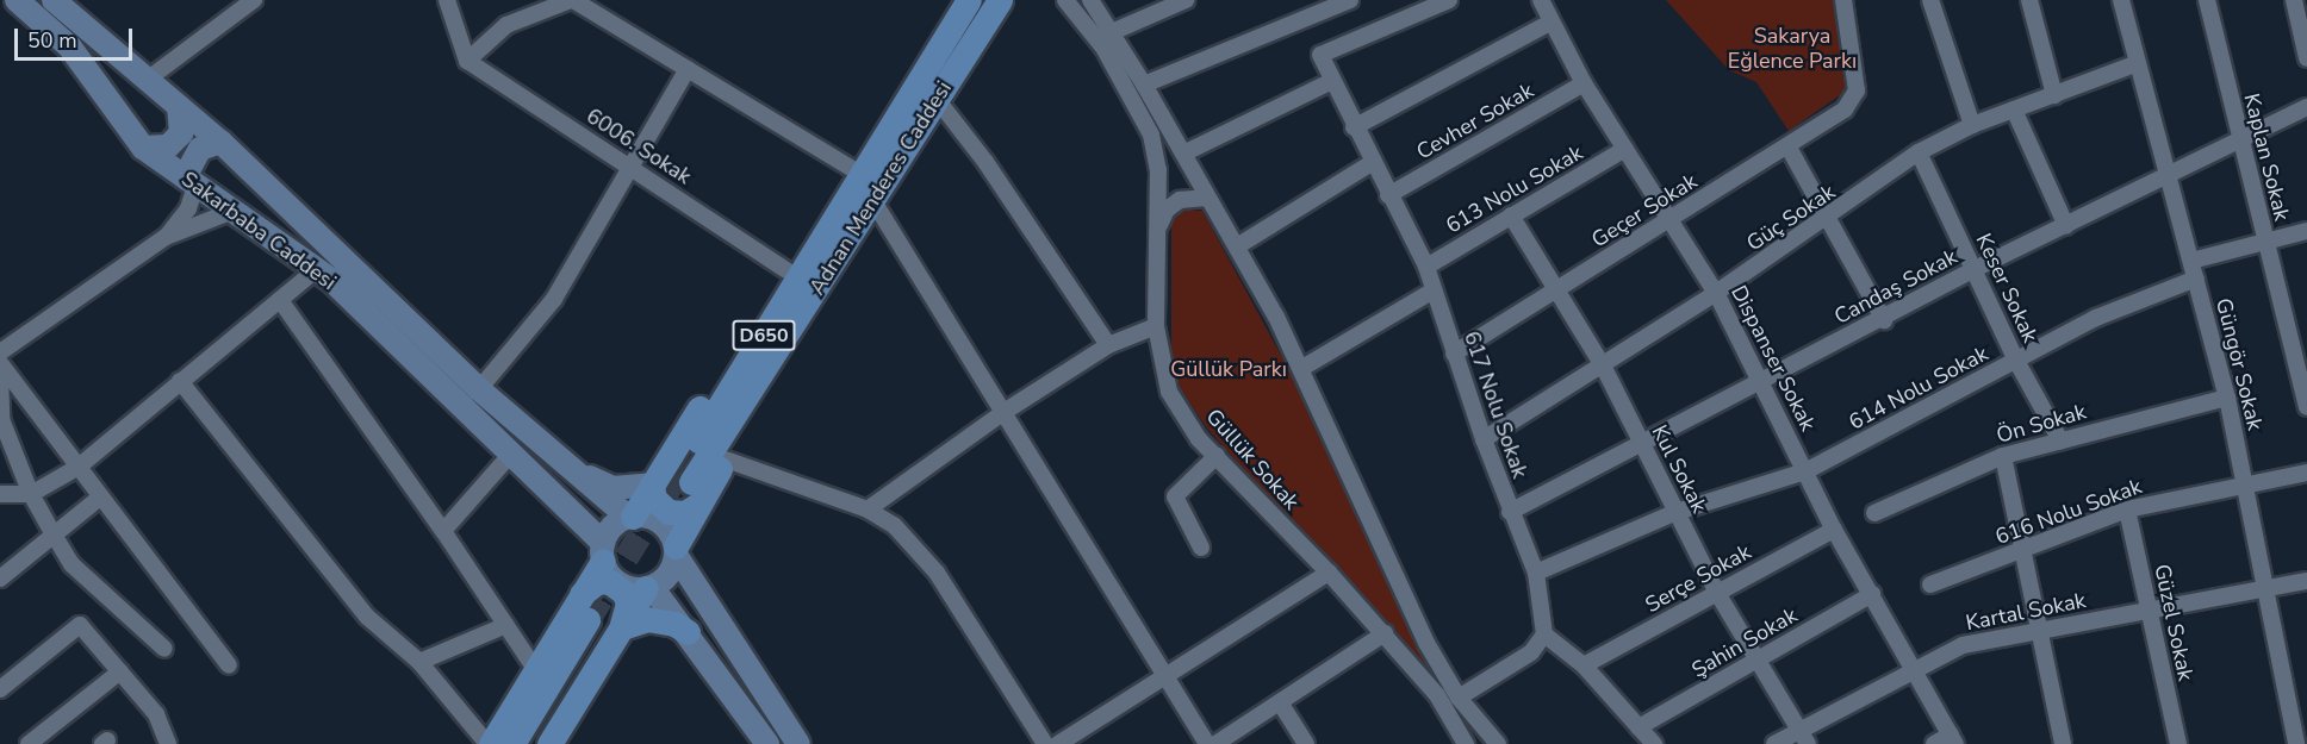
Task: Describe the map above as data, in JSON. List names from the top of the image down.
{
  "streets": {
    "main road": ["Adnan Menderes Caddesi", "Sakarbaba Caddesi", "D650"],
    "street": [
      "Cevher Sokak",
      "6006. Sokak",
      "Kaplan Sokak",
      "613 Nolu Sokak",
      "Geçer Sokak",
      "Güç Sokak",
      "Candaş Sokak",
      "Keser Sokak",
      "Dispanser Sokak",
      "Güngör Sokak",
      "614 Nolu Sokak",
      "617 Nolu Sokak",
      "Ön Sokak",
      "Güllük Sokak",
      "Kul Sokak",
      "616 Nolu Sokak",
      "Serçe Sokak",
      "Kartal Sokak",
      "Güzel Sokak",
      "Şahin Sokak"
    ]
  },
  "crossings": [
    ["Cevher Sokak", "Dispanser Sokak"],
    ["Cevher Sokak", "617 Nolu Sokak"],
    ["Kaplan Sokak", "Candaş Sokak"],
    ["613 Nolu Sokak", "Dispanser Sokak"],
    ["613 Nolu Sokak", "617 Nolu Sokak"],
    ["613 Nolu Sokak", "Kul Sokak"],
    ["Geçer Sokak", "Dispanser Sokak"],
    ["Geçer Sokak", "617 Nolu Sokak"],
    ["Geçer Sokak", "Kul Sokak"],
    ["Güç Sokak", "Keser Sokak"],
    ["Güç Sokak", "Dispanser Sokak"],
    ["Güç Sokak", "Güngör Sokak"],
    ["Güç Sokak", "617 Nolu Sokak"],
    ["Güç Sokak", "Kul Sokak"],
    ["Candaş Sokak", "Keser Sokak"],
    ["Candaş Sokak", "Dispanser Sokak"],
    ["Candaş Sokak", "Güngör Sokak"],
    ["Candaş Sokak", "617 Nolu Sokak"],
    ["Candaş Sokak", "Kul Sokak"],
    ["Keser Sokak", "614 Nolu Sokak"],
    ["Keser Sokak", "Ön Sokak"],
    ["Dispanser Sokak", "614 Nolu Sokak"],
    ["Dispanser Sokak", "Serçe Sokak"],
    ["Dispanser Sokak", "Kartal Sokak"],
    ["Dispanser Sokak", "Şahin Sokak"],
    ["Güngör Sokak", "614 Nolu Sokak"],
    ["Güngör Sokak", "Ön Sokak"],
    ["Güngör Sokak", "616 Nolu Sokak"],
    ["Güngör Sokak", "Kartal Sokak"],
    ["614 Nolu Sokak", "617 Nolu Sokak"],
    ["614 Nolu Sokak", "Kul Sokak"],
    ["Kul Sokak", "Serçe Sokak"],
    ["Kul Sokak", "Kartal Sokak"],
    ["Kul Sokak", "Şahin Sokak"],
    ["616 Nolu Sokak", "Güzel Sokak"],
    ["Kartal Sokak", "Güzel Sokak"]
  ],
  "parks": ["Sakarya Eğlence Parkı", "Güllük Parkı"],
  "scale_bar": "50 m"
}
